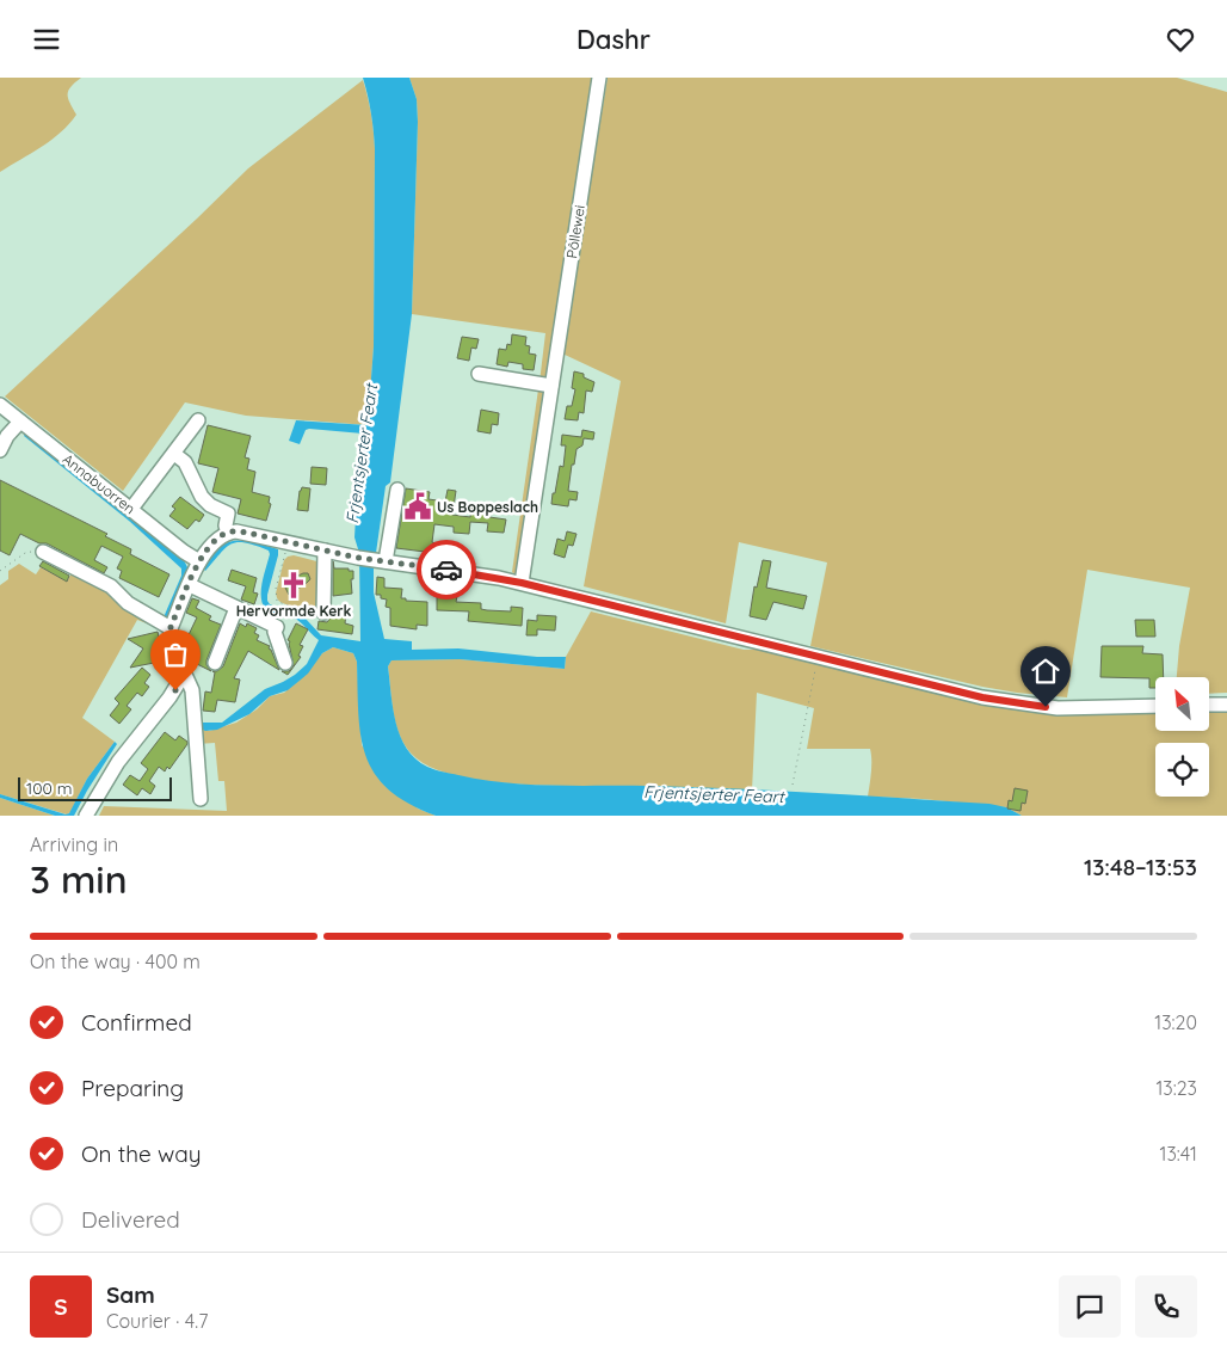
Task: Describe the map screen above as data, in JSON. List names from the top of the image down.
{
  "streets": {
    "street": ["Pôllewei", "Annabuorren"]
  },
  "water": ["Frjentsjerter Feart"],
  "places": {
    "public building": ["Us Boppeslach"],
    "church": ["Hervormde Kerk"]
  },
  "scale_bar": "100 m",
  "north": "top left",
  "page": {
    "header": "Dashr",
    "scale": "100 m",
    "heading": ["3 min", "Arriving in", "13:48–13:53"],
    "panel": ["Sam", "Courier · 4.7"],
    "bar": "On the way · 400 m",
    "list": [
      ["Confirmed", "13:20"],
      ["Preparing", "13:23"],
      ["On the way", "13:41"],
      "Delivered"
    ],
    "round": "S"
  }
}
